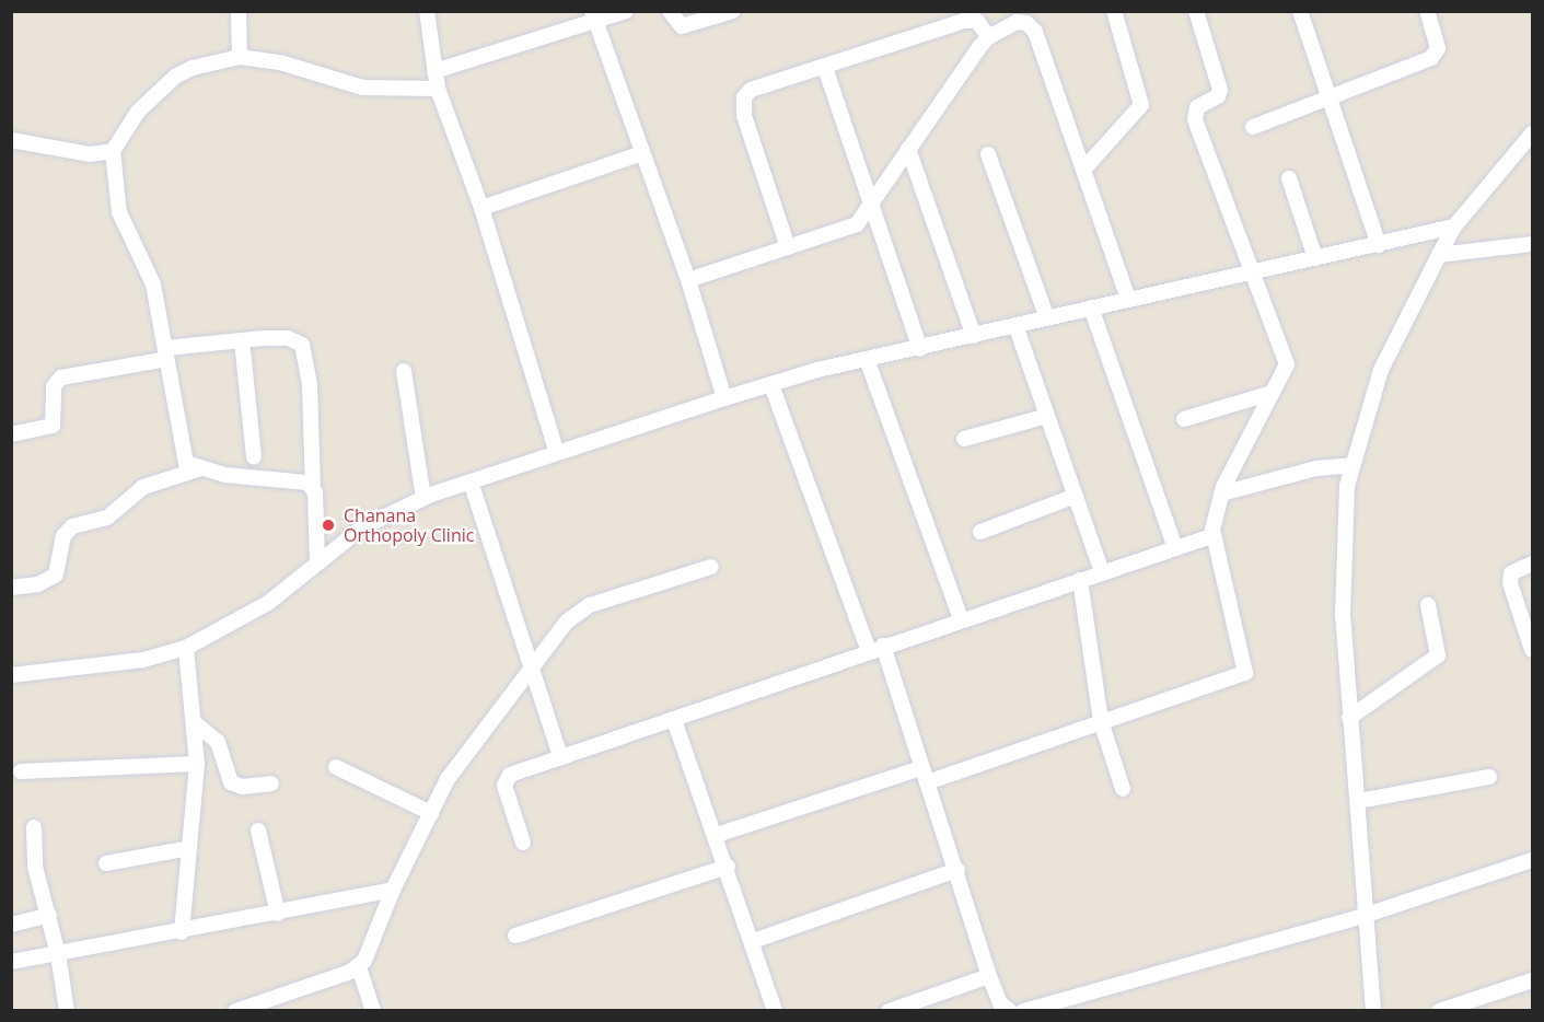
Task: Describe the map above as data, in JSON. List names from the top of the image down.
{
  "places": ["Chanana Orthopoly Clinic"]
}
